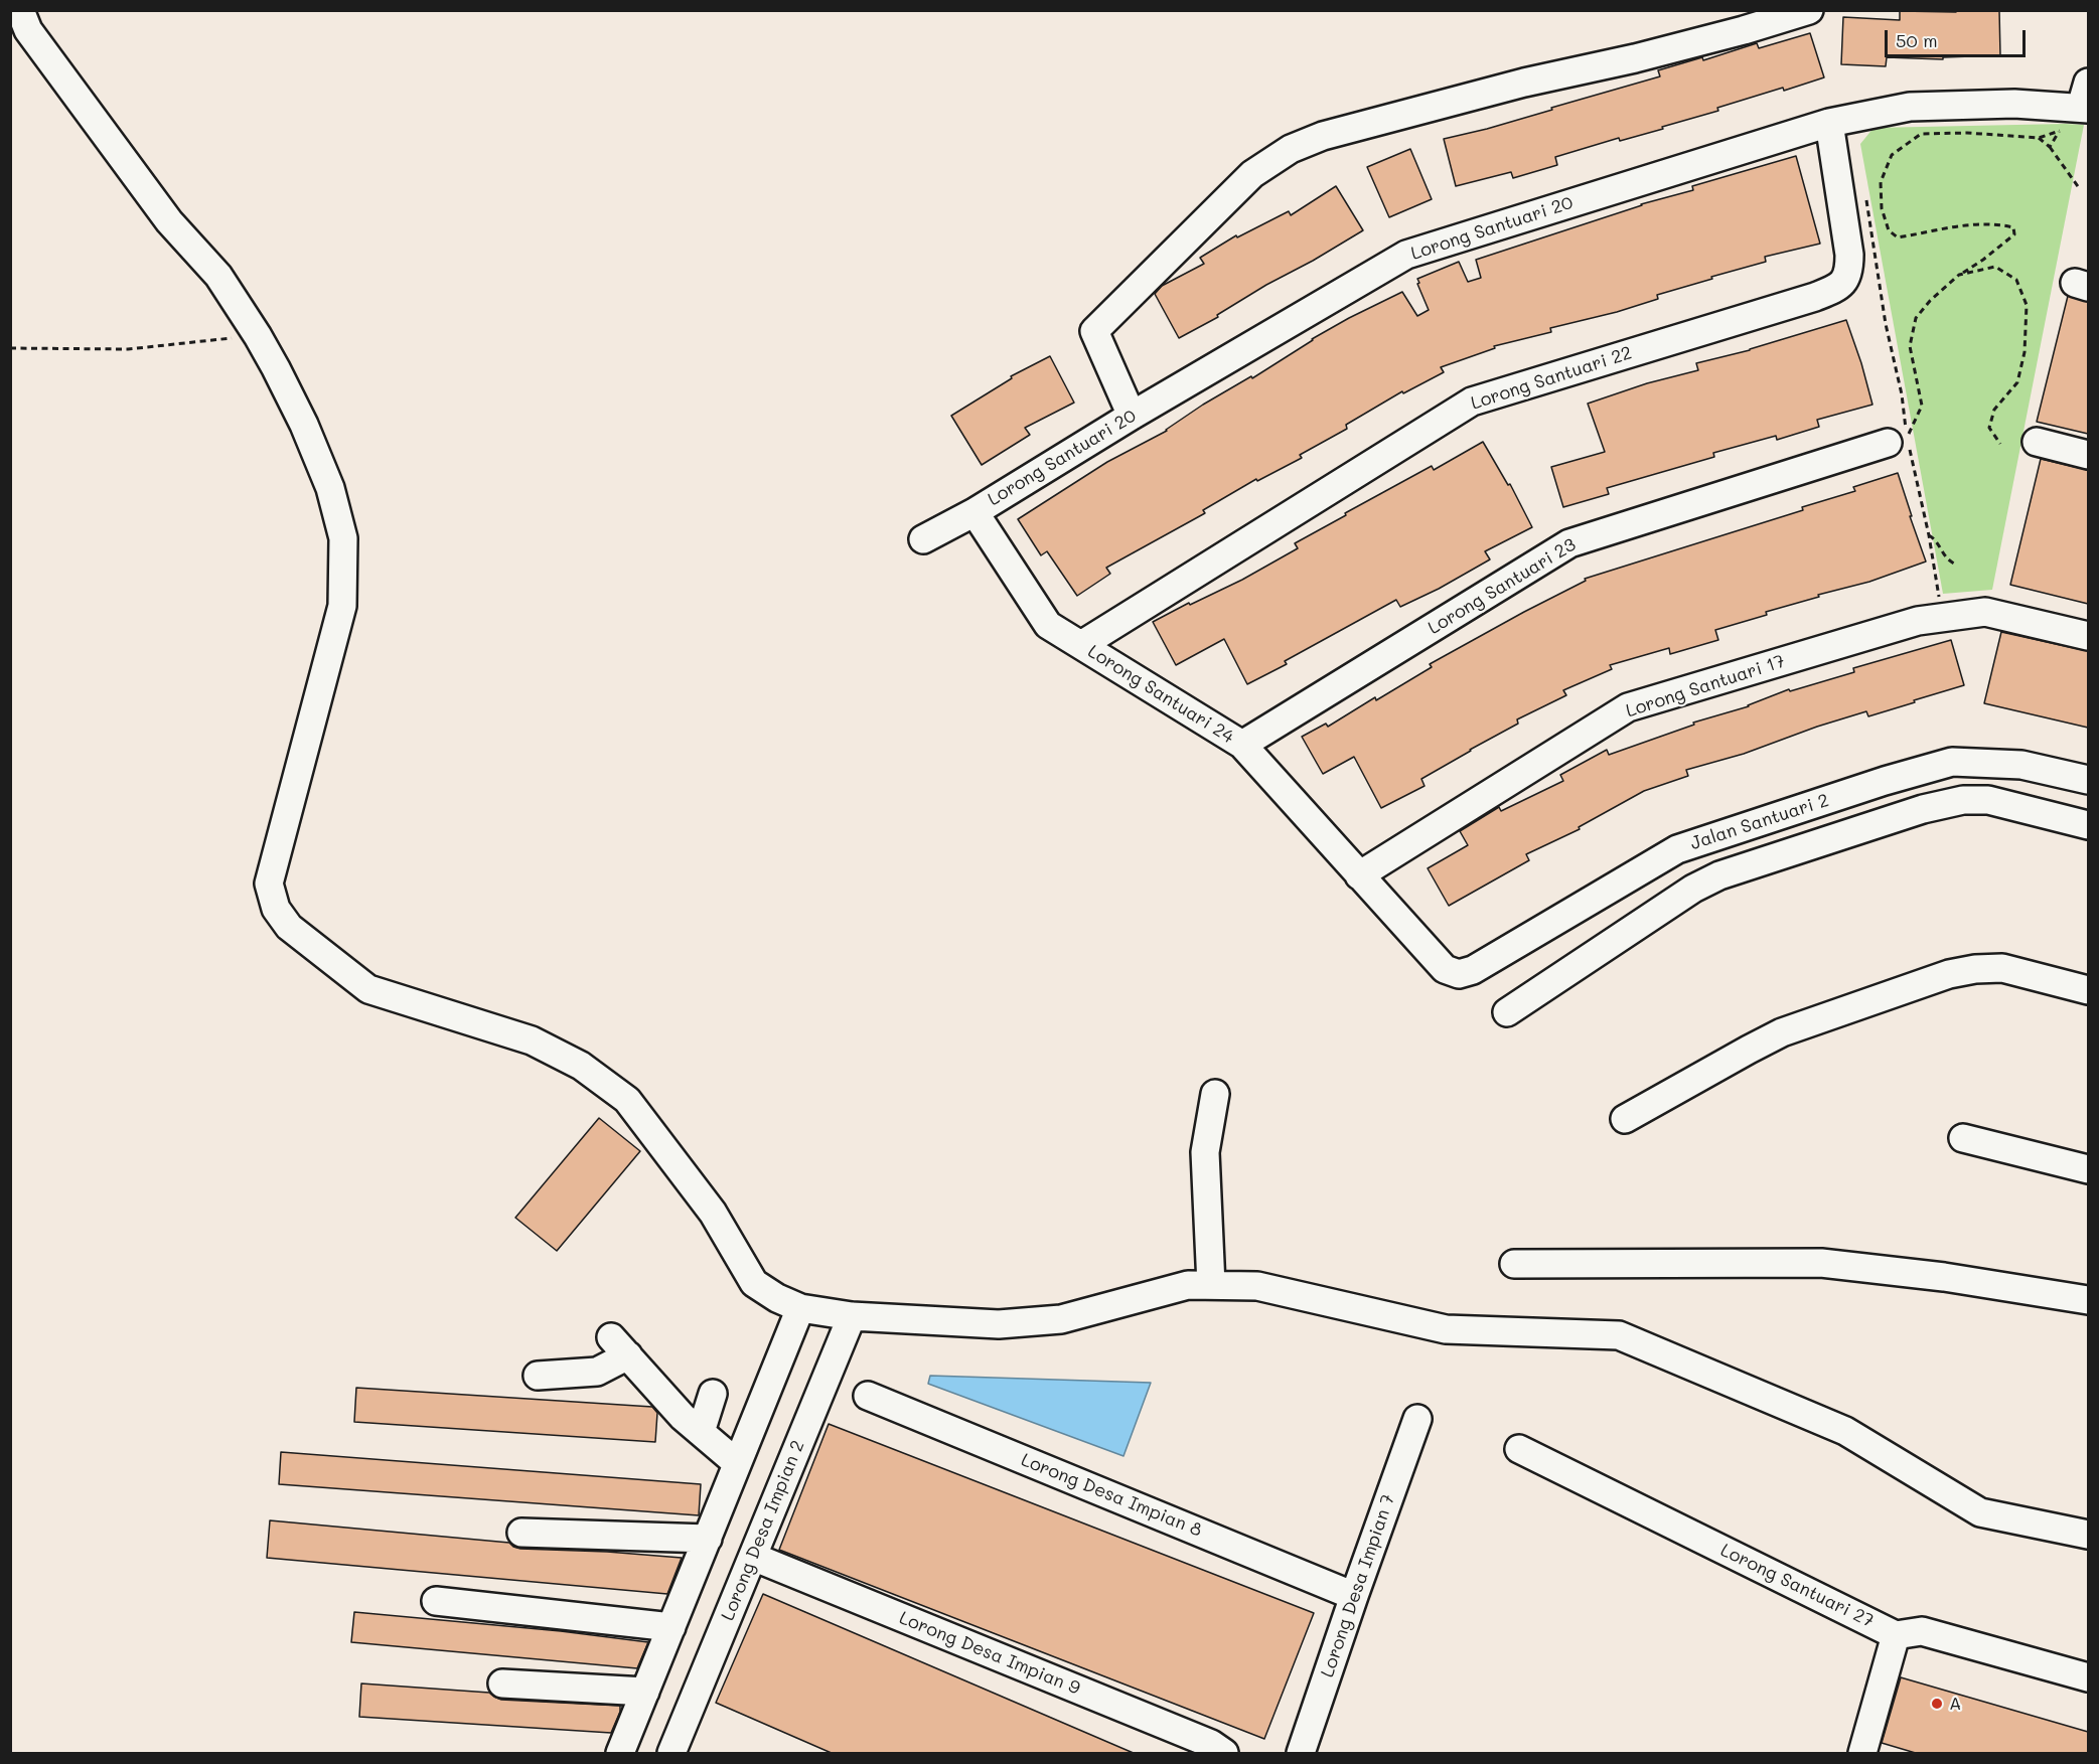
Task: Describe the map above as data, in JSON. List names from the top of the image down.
{
  "streets": {
    "street": [
      "Lorong Santuari 20",
      "Lorong Santuari 22",
      "Lorong Santuari 23",
      "Lorong Santuari 17",
      "Lorong Santuari 24",
      "Jalan Santuari 2",
      "Lorong Desa Impian 8",
      "Lorong Desa Impian 2",
      "Lorong Desa Impian 7",
      "Lorong Santuari 27",
      "Lorong Desa Impian 9"
    ]
  },
  "crossings": [
    ["Lorong Santuari 20", "Lorong Santuari 22"],
    ["Lorong Santuari 20", "Lorong Santuari 24"],
    ["Lorong Santuari 22", "Lorong Santuari 24"],
    ["Lorong Santuari 23", "Lorong Santuari 24"],
    ["Lorong Santuari 17", "Lorong Santuari 24"],
    ["Lorong Santuari 24", "Jalan Santuari 2"],
    ["Lorong Desa Impian 8", "Lorong Desa Impian 7"],
    ["Lorong Desa Impian 2", "Lorong Desa Impian 9"]
  ],
  "places": ["A"],
  "scale_bar": "50 m"
}
